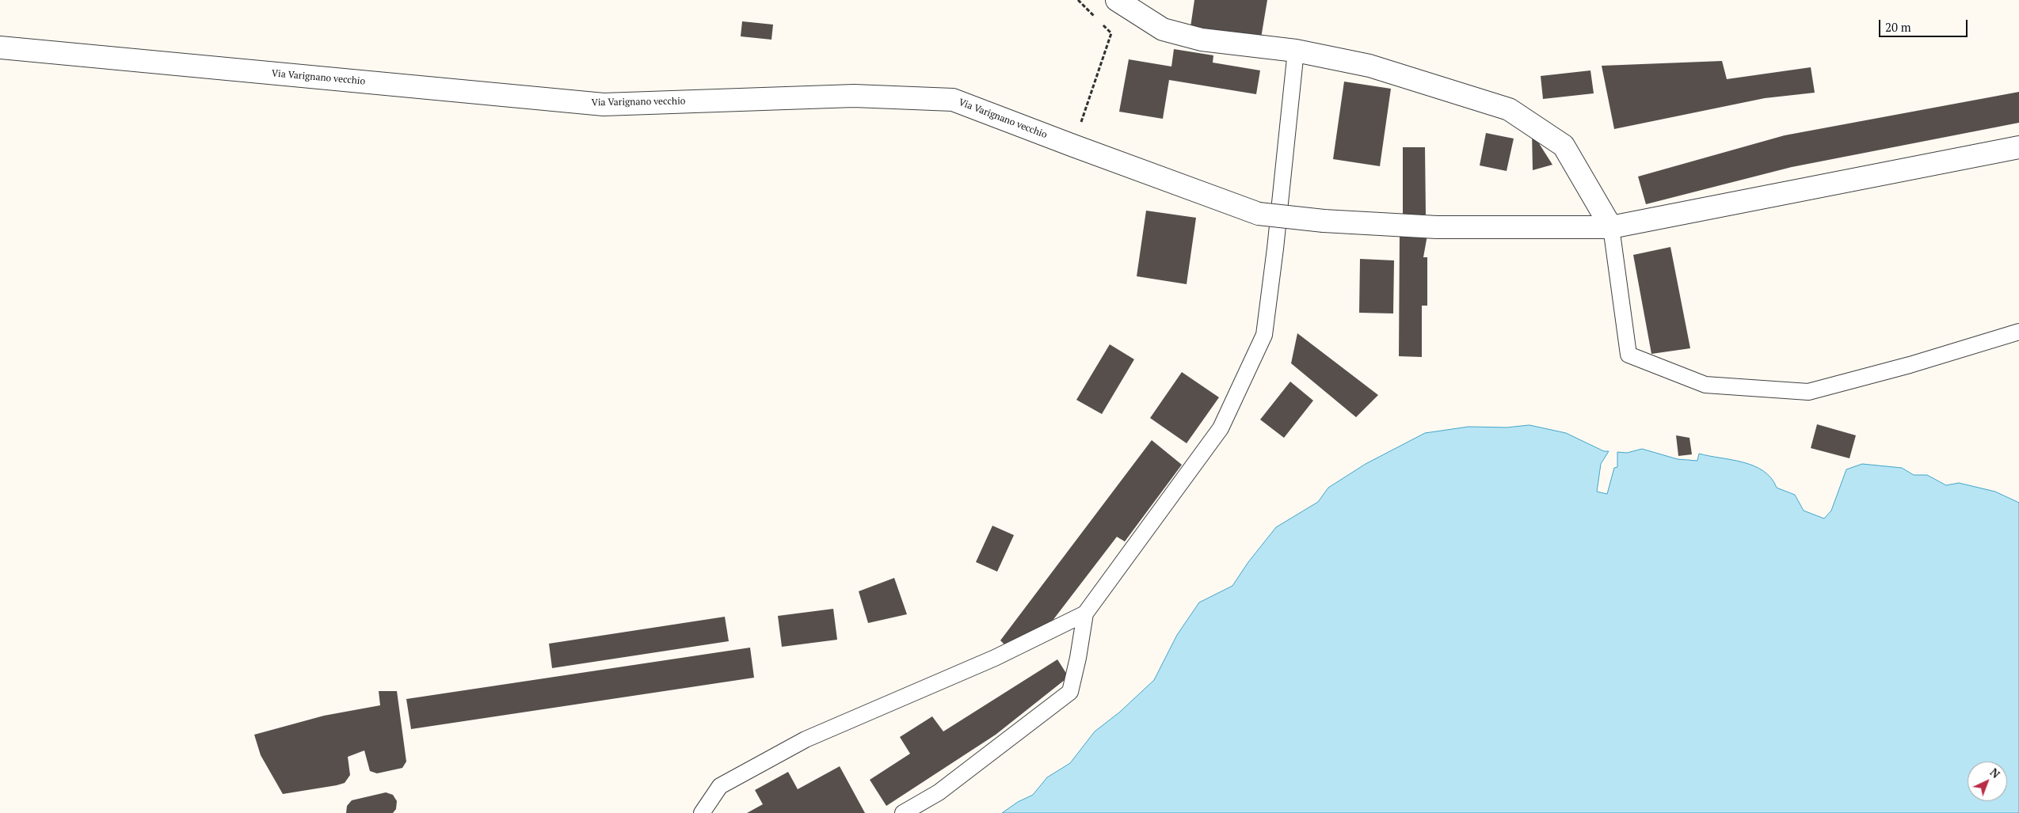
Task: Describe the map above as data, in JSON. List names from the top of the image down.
{
  "streets": {
    "street": ["Via Varignano vecchio"]
  },
  "scale_bar": "20 m",
  "north": "top right"
}
